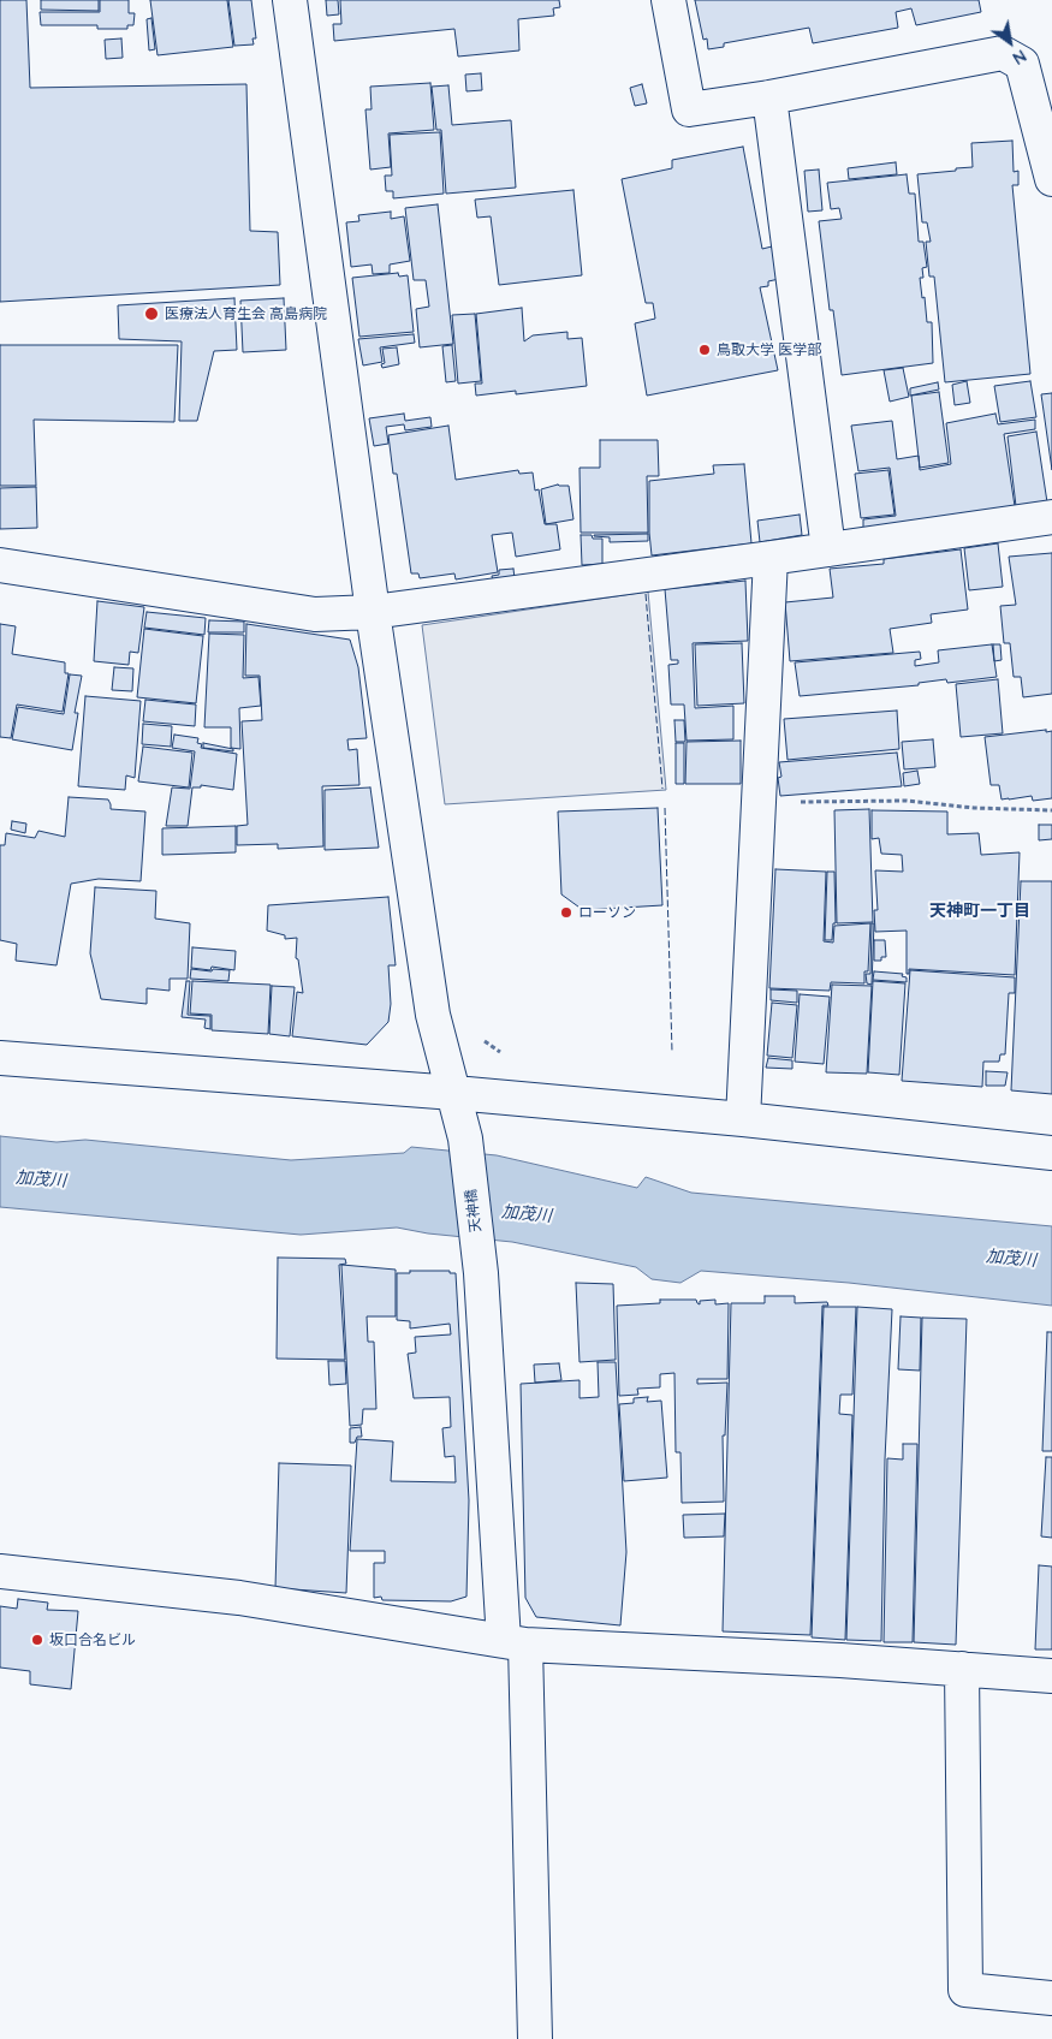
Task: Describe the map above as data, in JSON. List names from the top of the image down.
{
  "streets": {
    "street": ["天神橋"]
  },
  "districts": ["天神町一丁目"],
  "water": ["加茂川"],
  "places": [
    "医療法人育生会 高島病院",
    "鳥取大学 医学部",
    "ローソン",
    "坂口合名ビル"
  ],
  "north": "bottom right"
}
